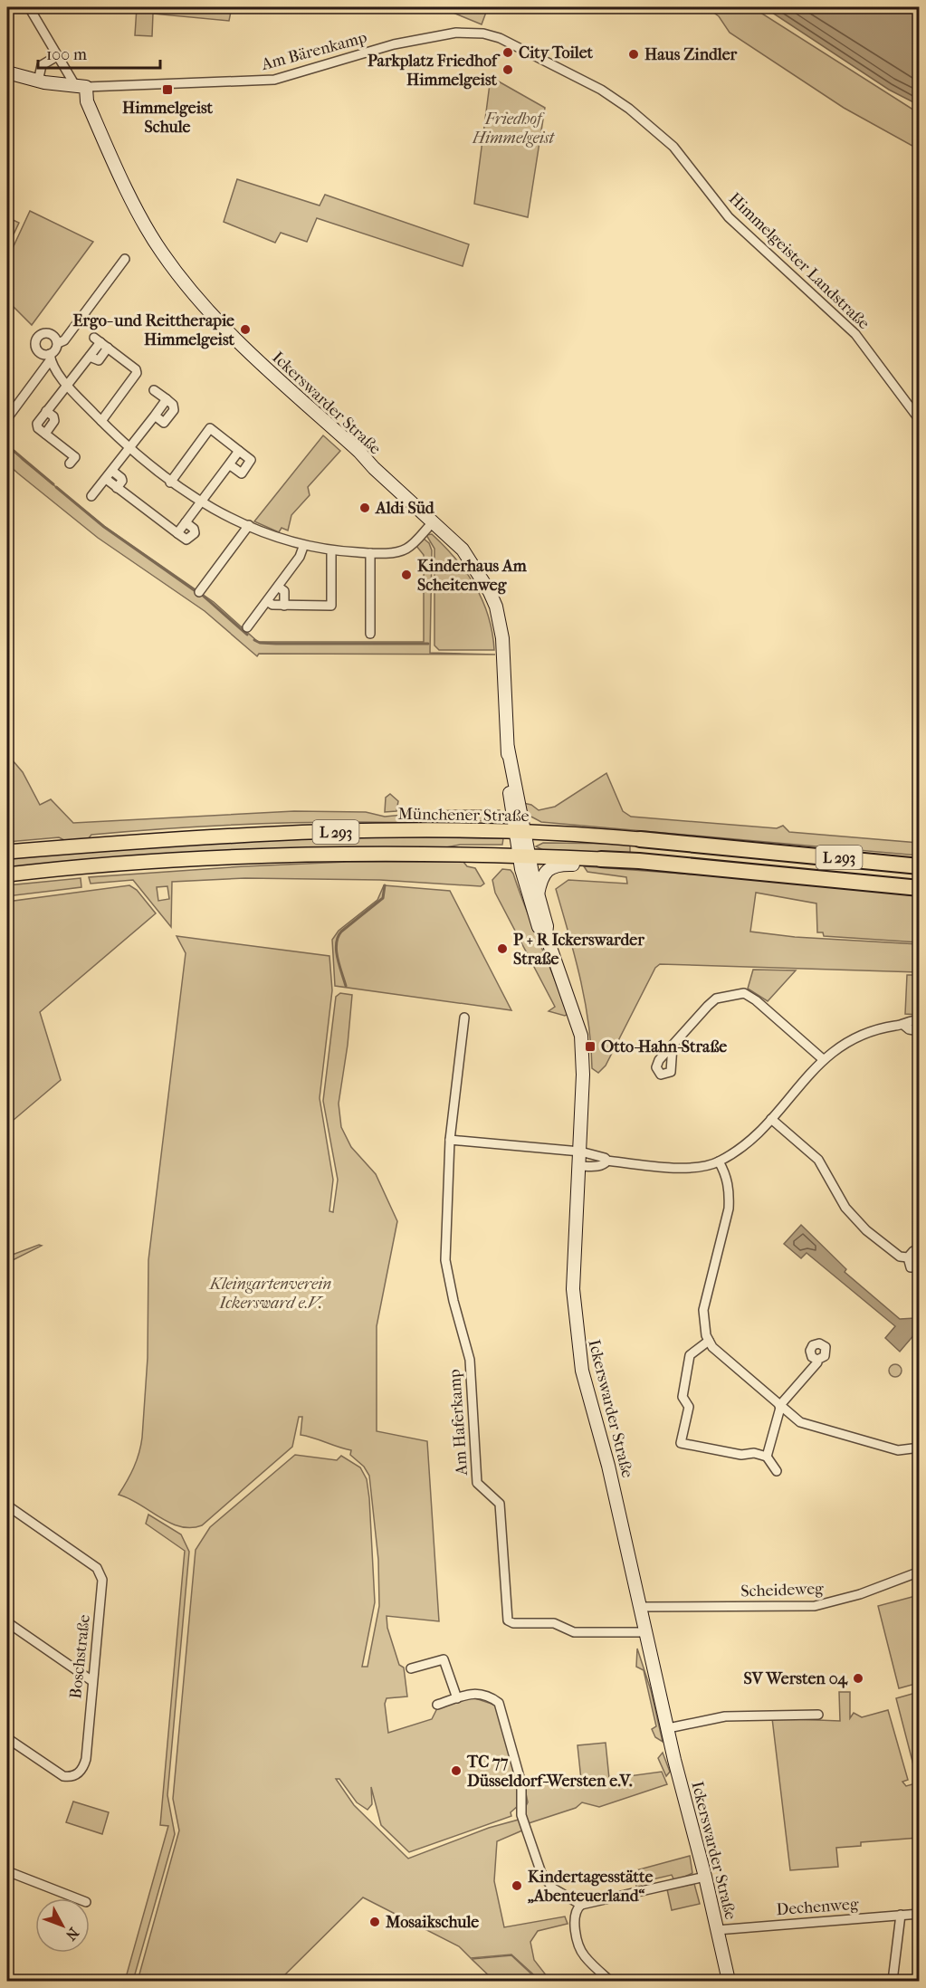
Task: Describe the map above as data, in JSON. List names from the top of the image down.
{
  "streets": {
    "highway": ["Münchener Straße", "L 293"],
    "main road": ["Ickerswarder Straße"],
    "street": [
      "Am Bärenkamp",
      "Himmelgeister Landstraße",
      "Am Haferkamp",
      "Scheideweg",
      "Boschstraße",
      "Dechenweg"
    ]
  },
  "crossings": [
    ["Am Bärenkamp", "Himmelgeister Landstraße"],
    ["Am Bärenkamp", "Ickerswarder Straße"],
    ["Ickerswarder Straße", "Münchener Straße"],
    ["Ickerswarder Straße", "L 293"],
    ["Ickerswarder Straße", "Am Haferkamp"],
    ["Ickerswarder Straße", "Scheideweg"],
    ["Ickerswarder Straße", "Dechenweg"]
  ],
  "parks": ["Friedhof Himmelgeist", "Kleingartenverein Ickersward e.V."],
  "places": {
    "other": [
      "City Toilet",
      "Haus Zindler",
      "Parkplatz Friedhof Himmelgeist",
      "Ergo- und Reittherapie Himmelgeist",
      "Aldi Süd",
      "Kinderhaus Am Scheitenweg",
      "P + R Ickerswarder Straße",
      "SV Wersten 04",
      "TC 77 Düsseldorf-Wersten e.V.",
      "Kindertagesstätte „Abenteuerland“",
      "Mosaikschule"
    ],
    "transit": ["Himmelgeist Schule", "Otto-Hahn-Straße"]
  },
  "scale_bar": "100 m",
  "north": "bottom right"
}
